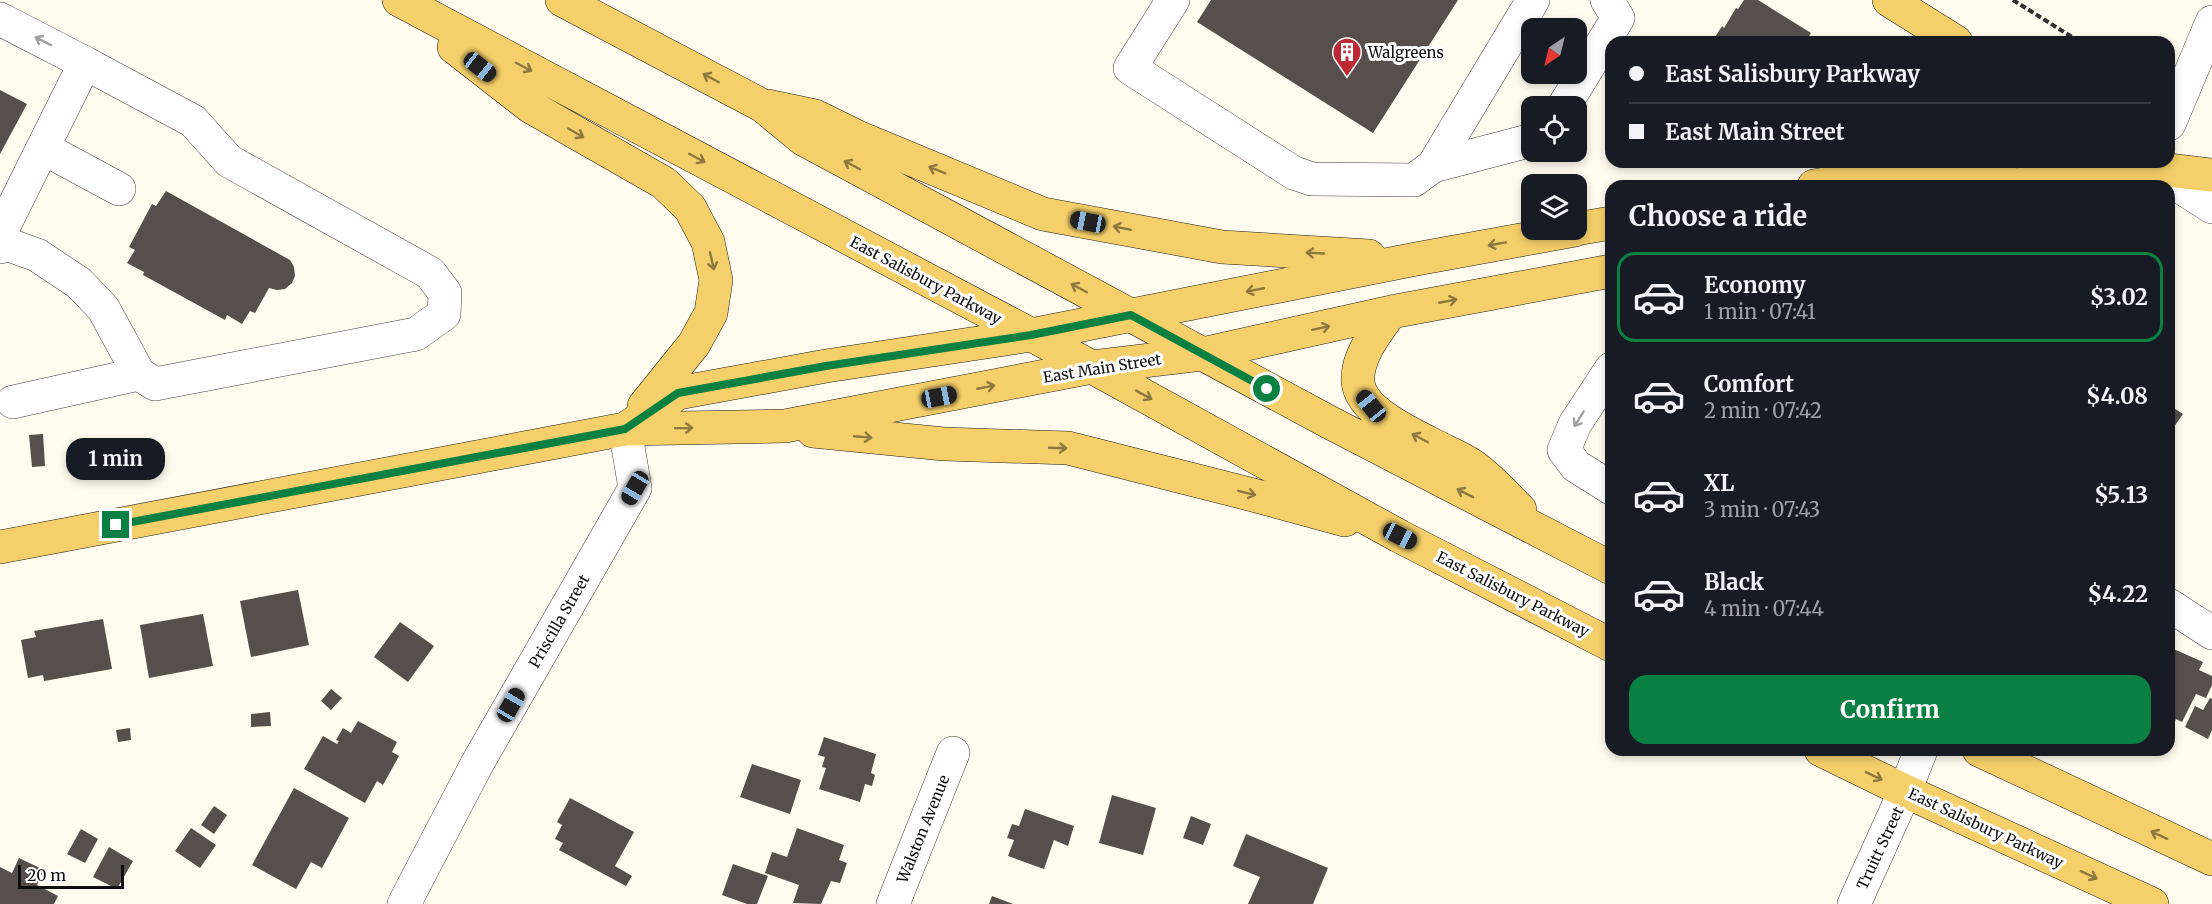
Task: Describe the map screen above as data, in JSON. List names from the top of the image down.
{
  "streets": {
    "main road": ["East Salisbury Parkway", "East Main Street"],
    "street": ["Priscilla Street", "Walston Avenue", "Truitt Street"]
  },
  "crossings": [
    ["East Salisbury Parkway", "East Main Street"],
    ["East Salisbury Parkway", "Truitt Street"],
    ["East Main Street", "Priscilla Street"]
  ],
  "places": {
    "building": ["Walgreens"]
  },
  "scale_bar": "20 m",
  "north": "bottom left",
  "page": {
    "banner": ["East Salisbury Parkway", "East Main Street"],
    "heading": "Choose a ride",
    "list": [
      {
        "name": "Economy",
        "note": "1 min · 07:41",
        "value": "$3.02"
      },
      {
        "name": "Comfort",
        "note": "2 min · 07:42",
        "value": "$4.08"
      },
      {
        "name": "XL",
        "note": "3 min · 07:43",
        "value": "$5.13"
      },
      {
        "name": "Black",
        "note": "4 min · 07:44",
        "value": "$4.22"
      }
    ],
    "bubble": "1 min",
    "buttons": "Confirm",
    "scale": "20 m"
  }
}
